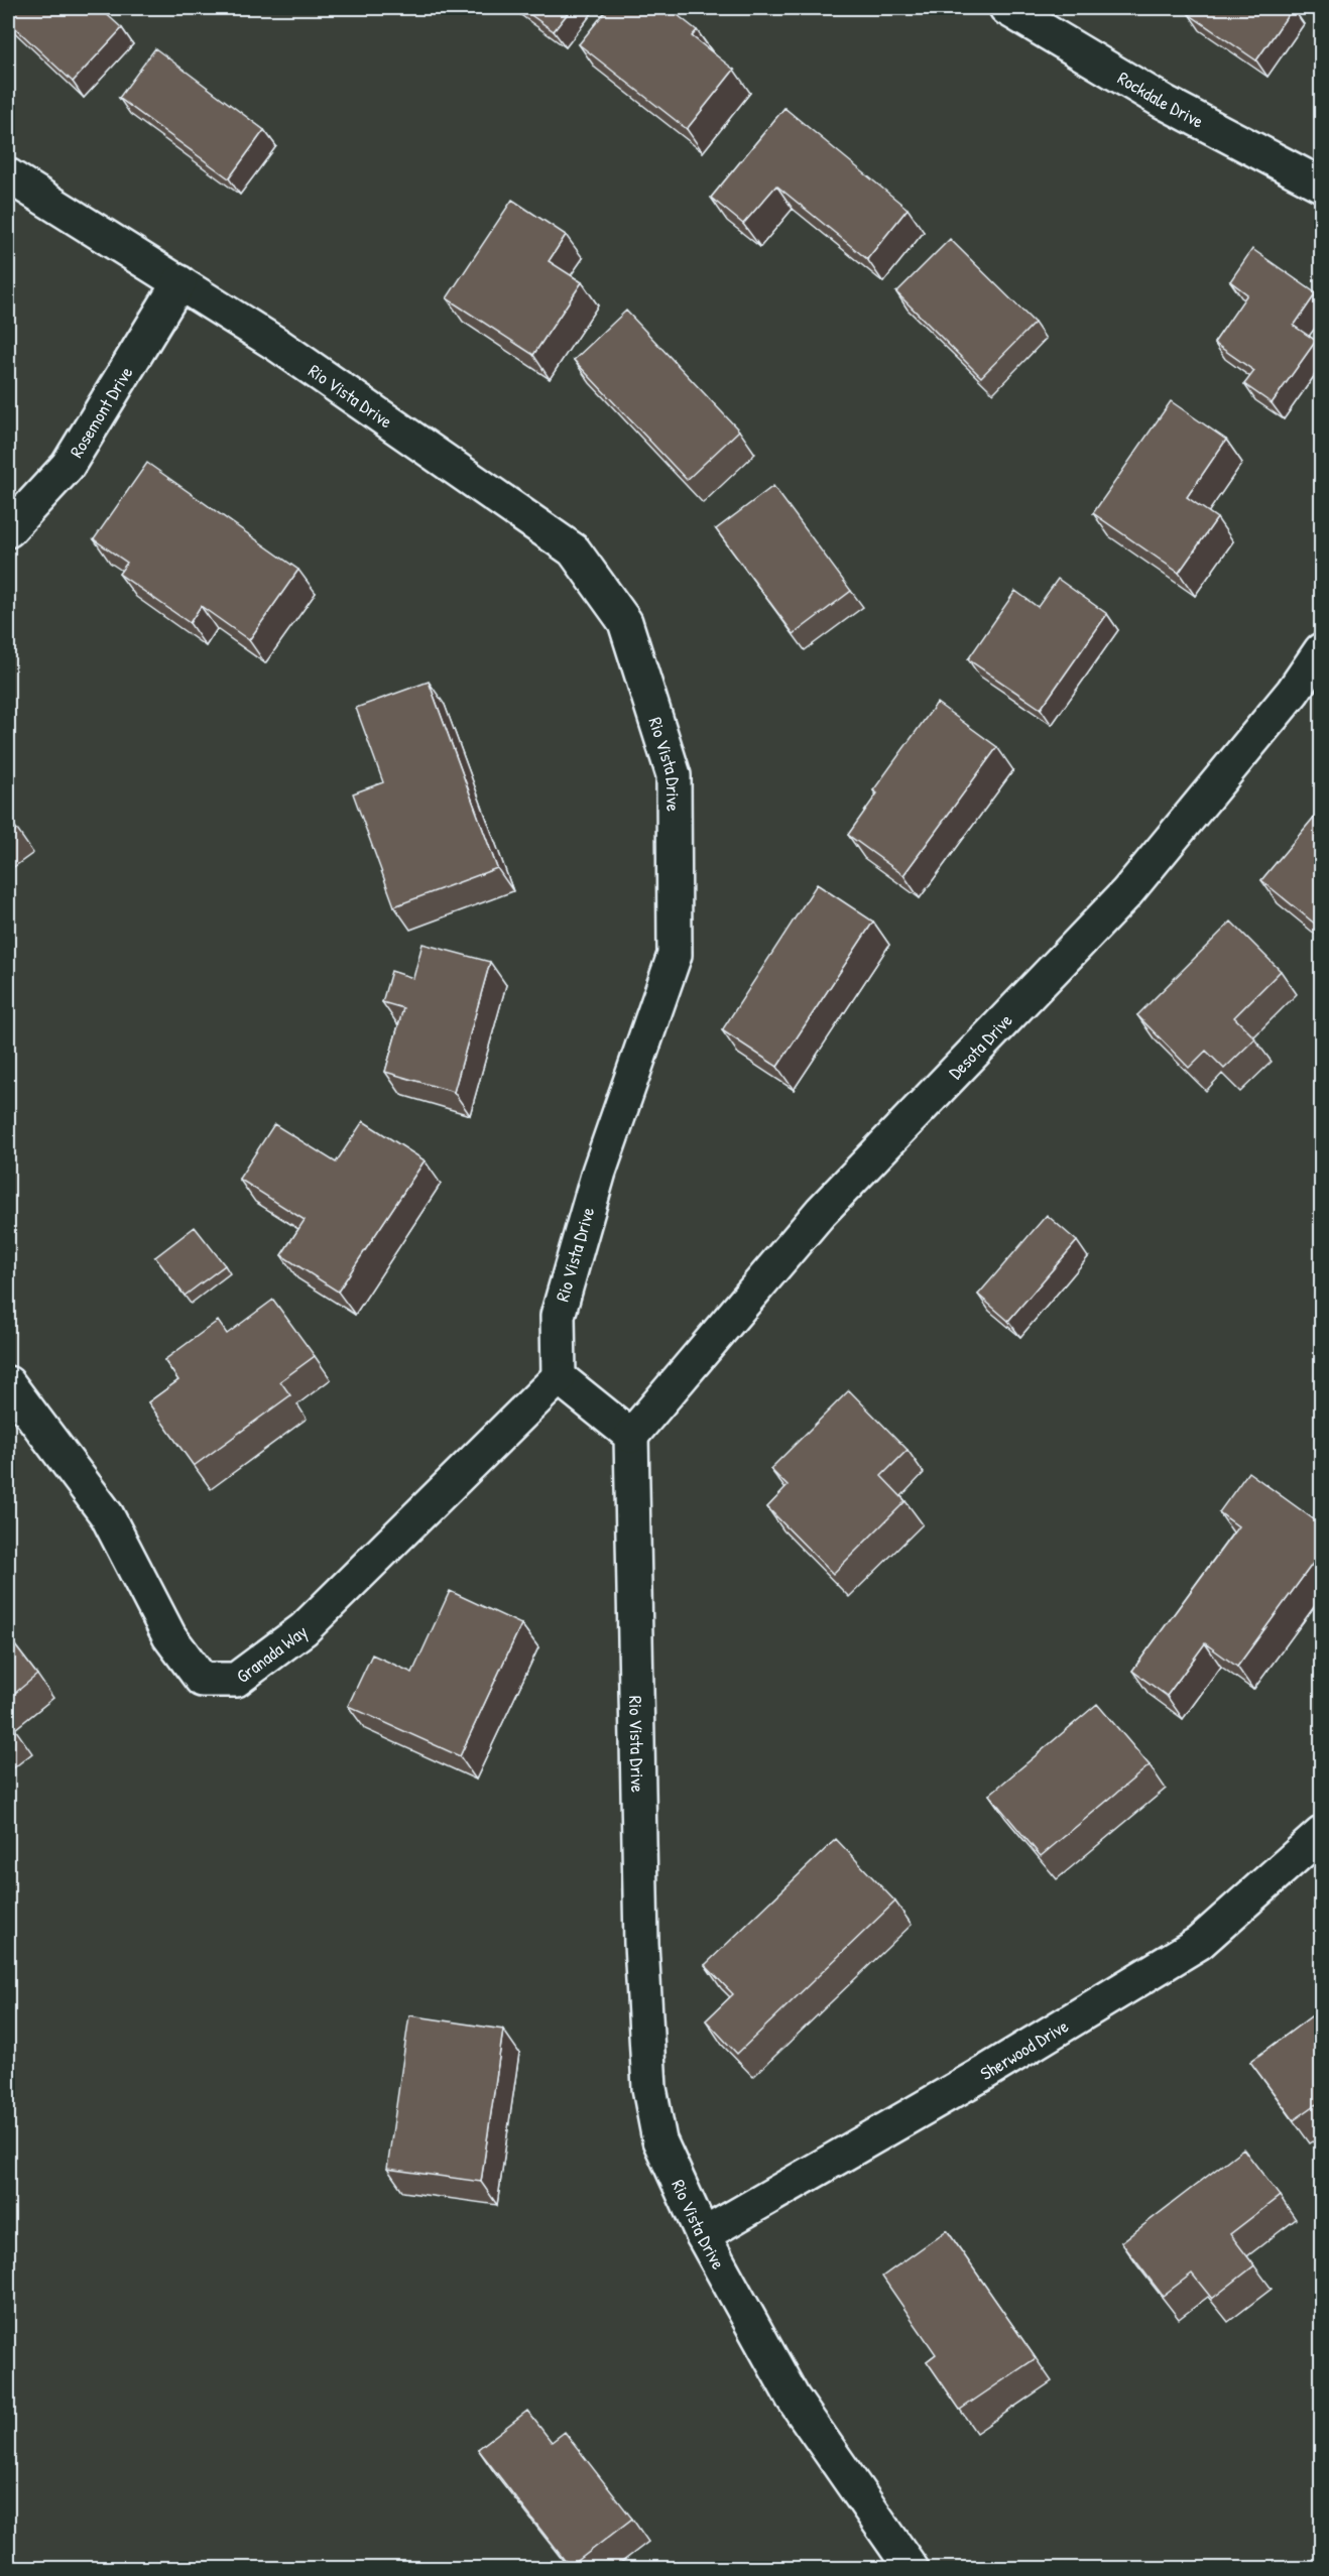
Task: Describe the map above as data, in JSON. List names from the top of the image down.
{
  "streets": {
    "street": [
      "Rockdale Drive",
      "Rio Vista Drive",
      "Rosemont Drive",
      "Desota Drive",
      "Granada Way",
      "Sherwood Drive"
    ]
  },
  "crossings": [
    ["Rio Vista Drive", "Rosemont Drive"],
    ["Rio Vista Drive", "Desota Drive"],
    ["Rio Vista Drive", "Granada Way"],
    ["Rio Vista Drive", "Sherwood Drive"]
  ]
}
